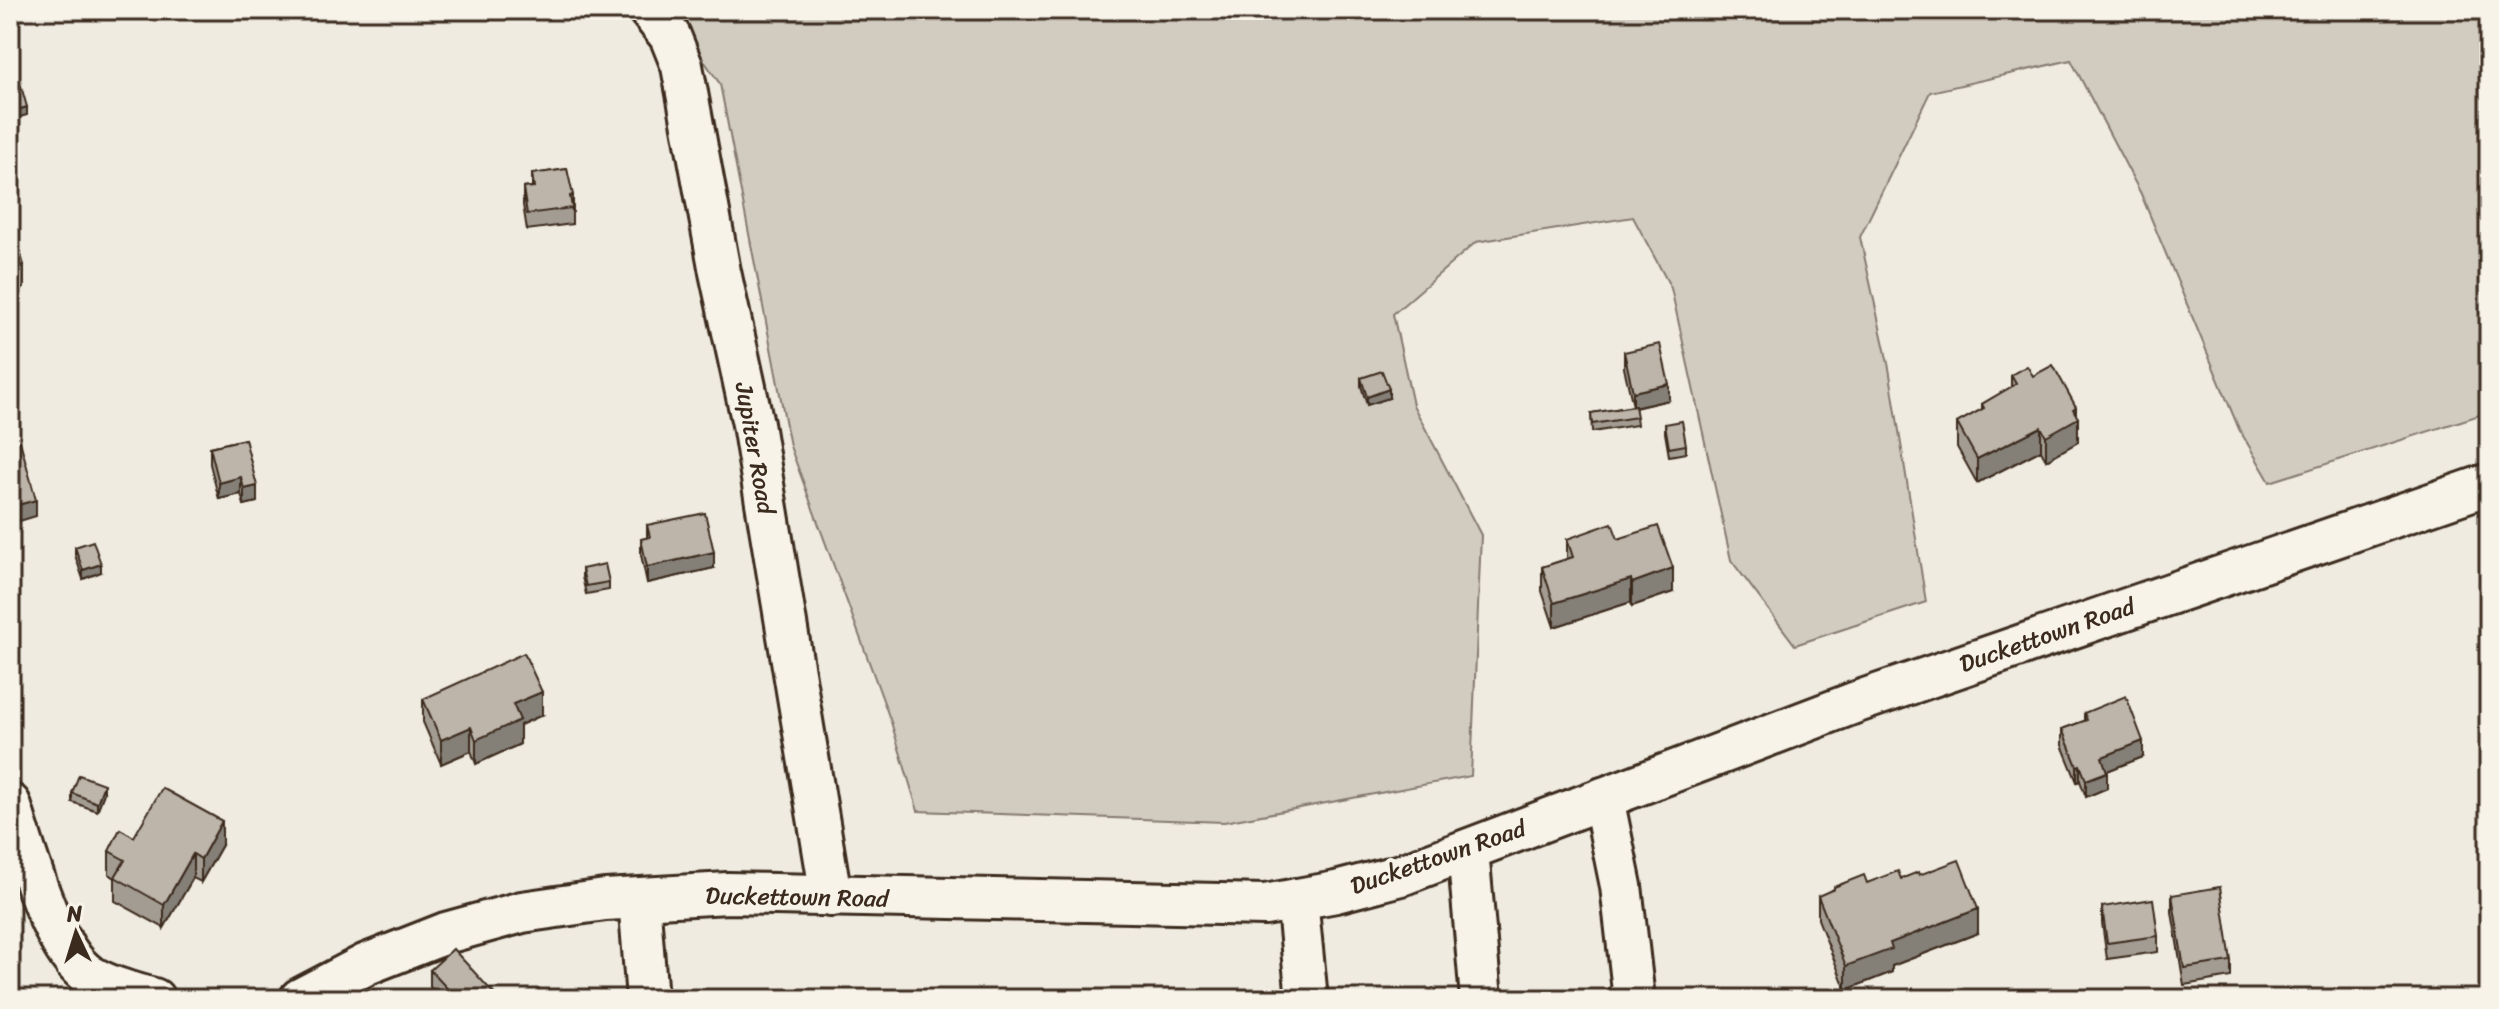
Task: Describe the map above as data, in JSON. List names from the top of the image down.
{
  "streets": {
    "street": ["Jupiter Road", "Duckettown Road"]
  },
  "crossings": [
    ["Jupiter Road", "Duckettown Road"]
  ],
  "north": "top"
}
